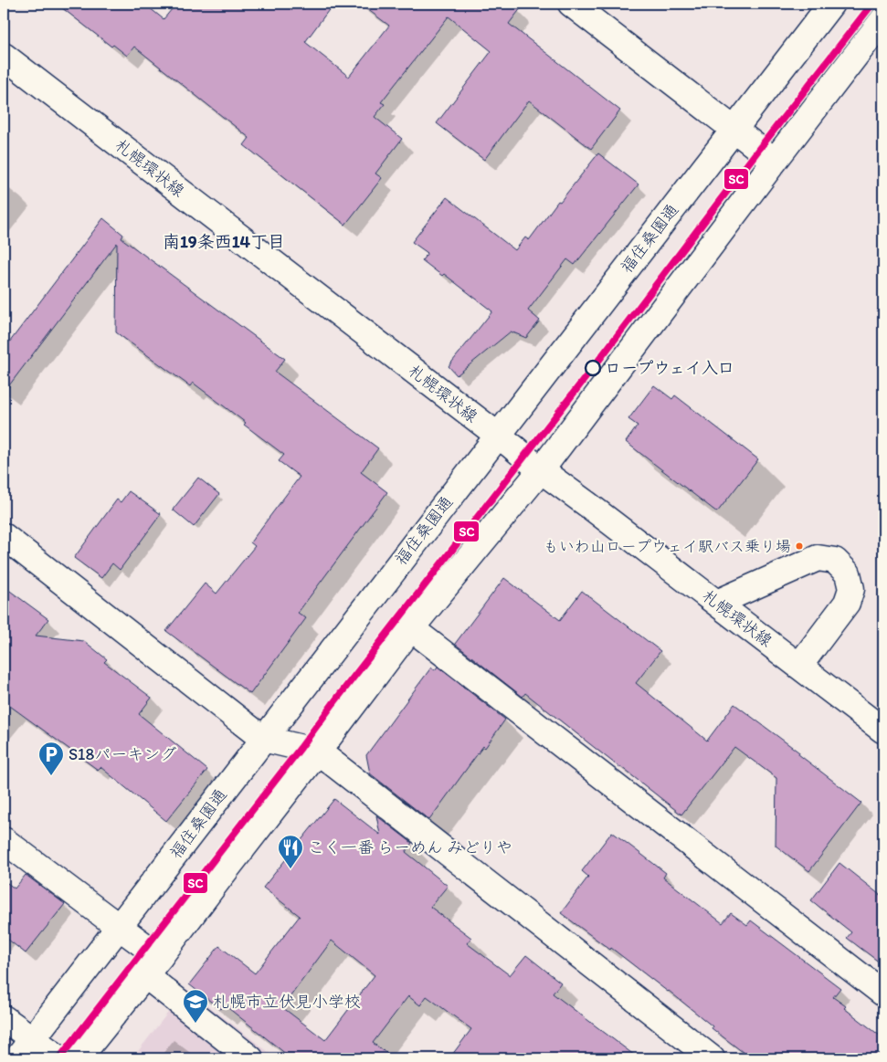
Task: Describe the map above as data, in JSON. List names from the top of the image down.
{
  "streets": {
    "street": ["札幌環状線", "福住桑園通"]
  },
  "crossings": [
    ["札幌環状線", "福住桑園通"]
  ],
  "districts": ["南19条西14丁目"],
  "places": {
    "other": ["ロープウェイ入口", "もいわ山ロープウェイ駅バス乗り場"],
    "parking": ["S18パーキング"],
    "restaurant": ["こく一番 らーめん みどりや"],
    "school or university": ["札幌市立伏見小学校"]
  },
  "lines": ["transit line SC"]
}
